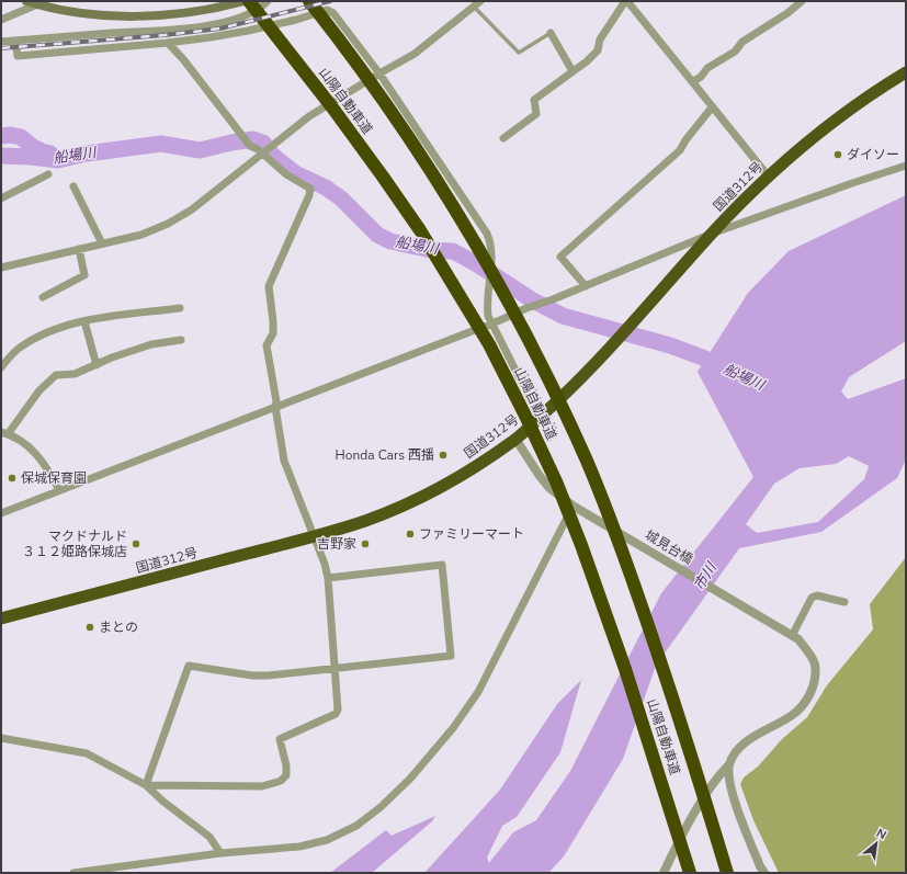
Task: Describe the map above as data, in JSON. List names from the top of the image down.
{
  "streets": {
    "highway": ["山陽自動車道", "国道312号"],
    "street": ["城見台橋"]
  },
  "crossings": [
    ["国道312号", "城見台橋"]
  ],
  "water": ["船場川", "市川"],
  "places": [
    "ダイソー",
    "Honda Cars 西播",
    "保城保育園",
    "ファミリーマート",
    "マクドナルド ３１２姫路保城店",
    "吉野家",
    "まとの"
  ],
  "north": "top right"
}
